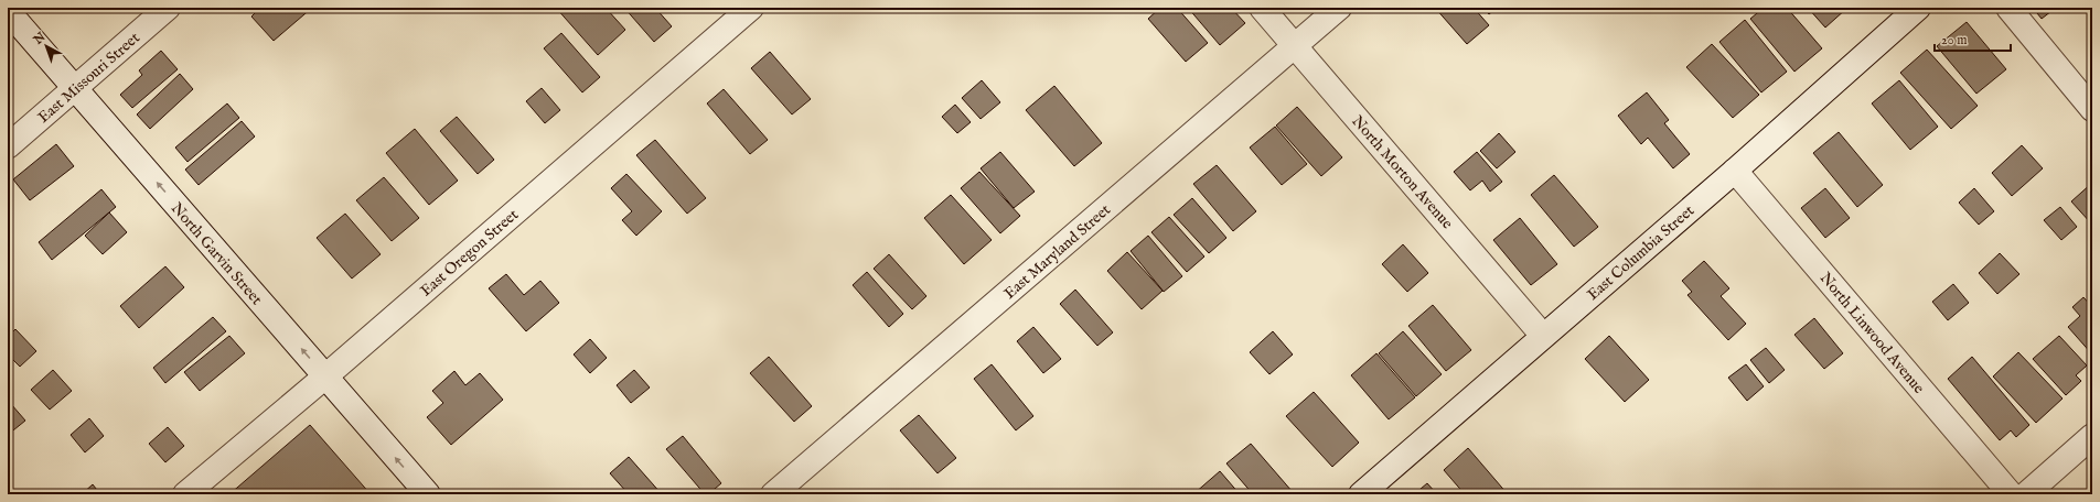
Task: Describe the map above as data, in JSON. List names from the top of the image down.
{
  "streets": {
    "street": [
      "East Missouri Street",
      "North Morton Avenue",
      "East Maryland Street",
      "East Oregon Street",
      "East Columbia Street",
      "North Garvin Street",
      "North Linwood Avenue"
    ]
  },
  "crossings": [
    ["East Missouri Street", "North Garvin Street"],
    ["North Morton Avenue", "East Maryland Street"],
    ["North Morton Avenue", "East Columbia Street"],
    ["East Oregon Street", "North Garvin Street"],
    ["East Columbia Street", "North Linwood Avenue"]
  ],
  "one_way": ["North Garvin Street"],
  "scale_bar": "20 m",
  "north": "top left"
}
